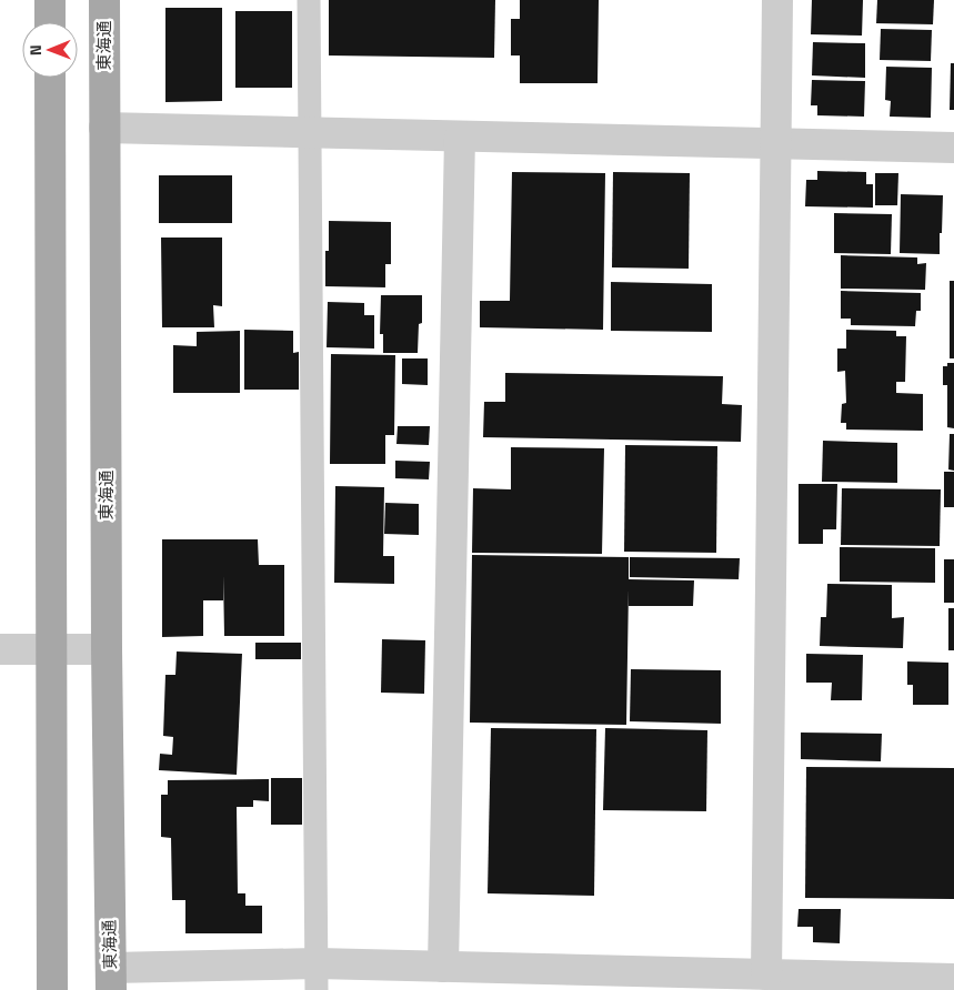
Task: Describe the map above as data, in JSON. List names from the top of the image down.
{
  "streets": {
    "main road": ["東海通"]
  },
  "north": "left"
}
